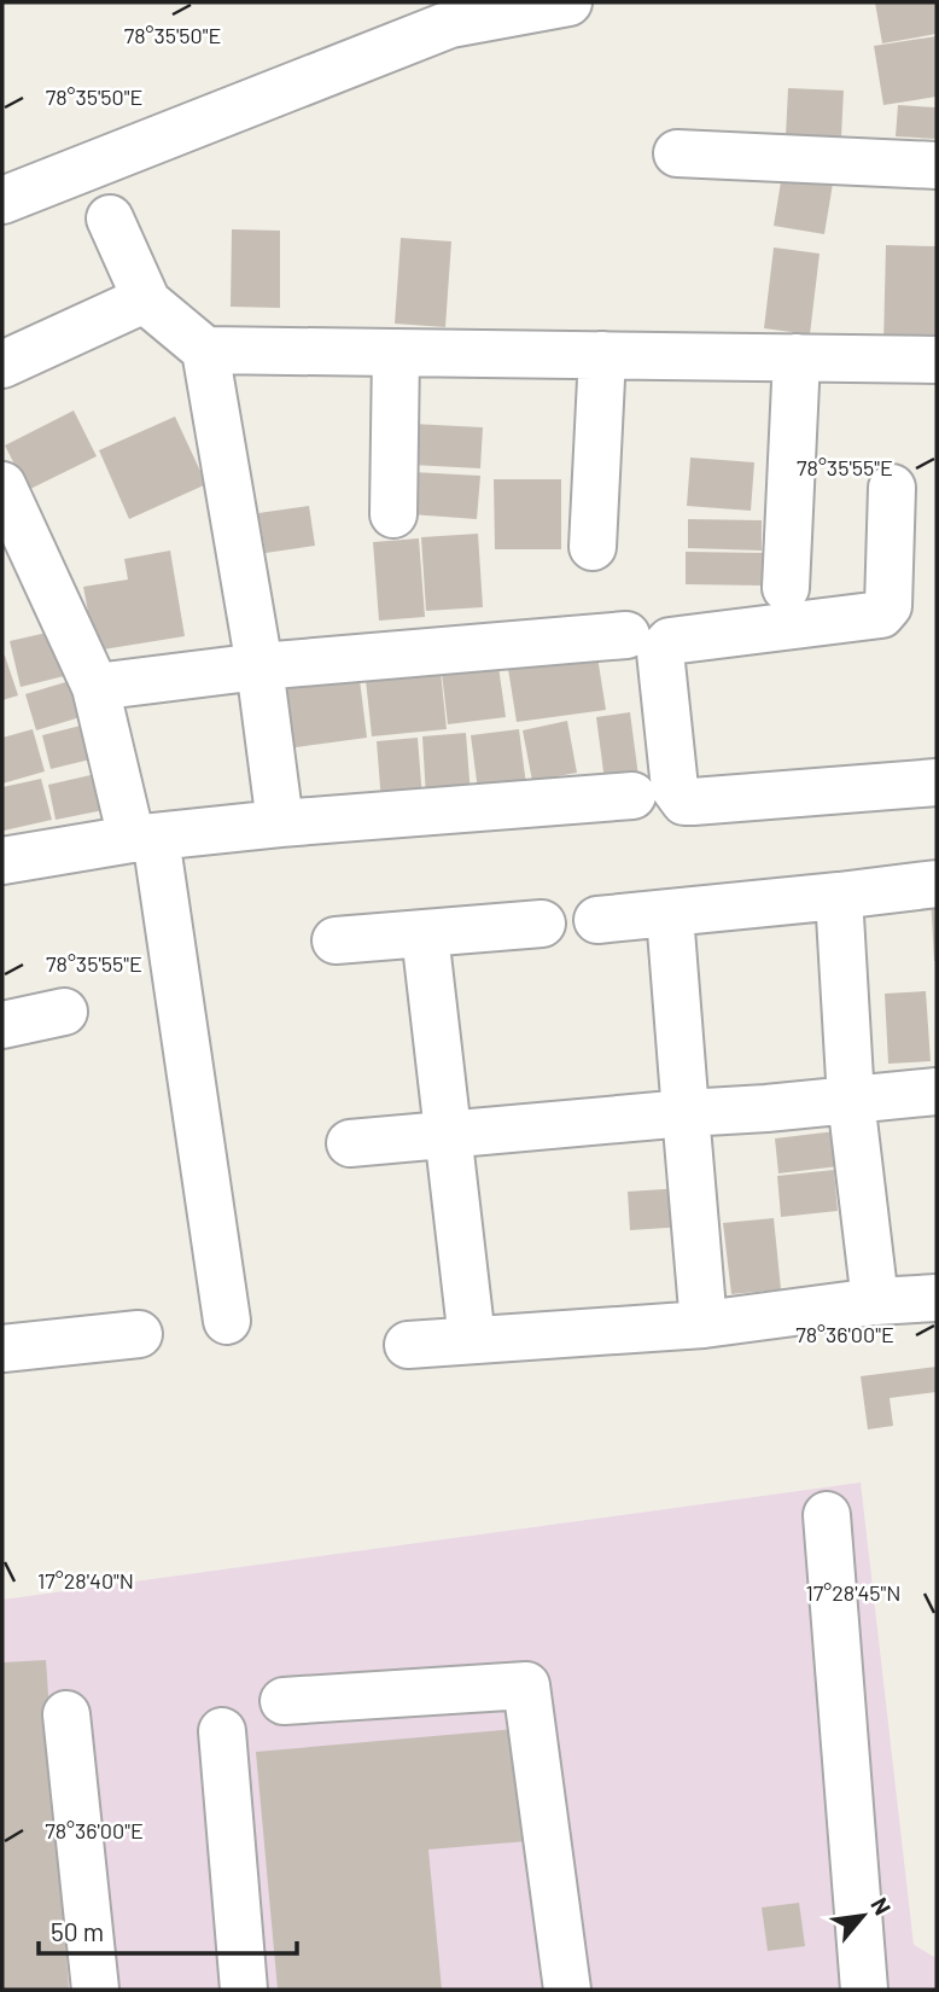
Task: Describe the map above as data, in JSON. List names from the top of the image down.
{
  "scale_bar": "50 m",
  "north": "top right",
  "coordinates": [
    "78°35'50\"E",
    "78°35'55\"E",
    "78°36'00\"E",
    "17°28'40\"N",
    "17°28'45\"N"
  ]
}
